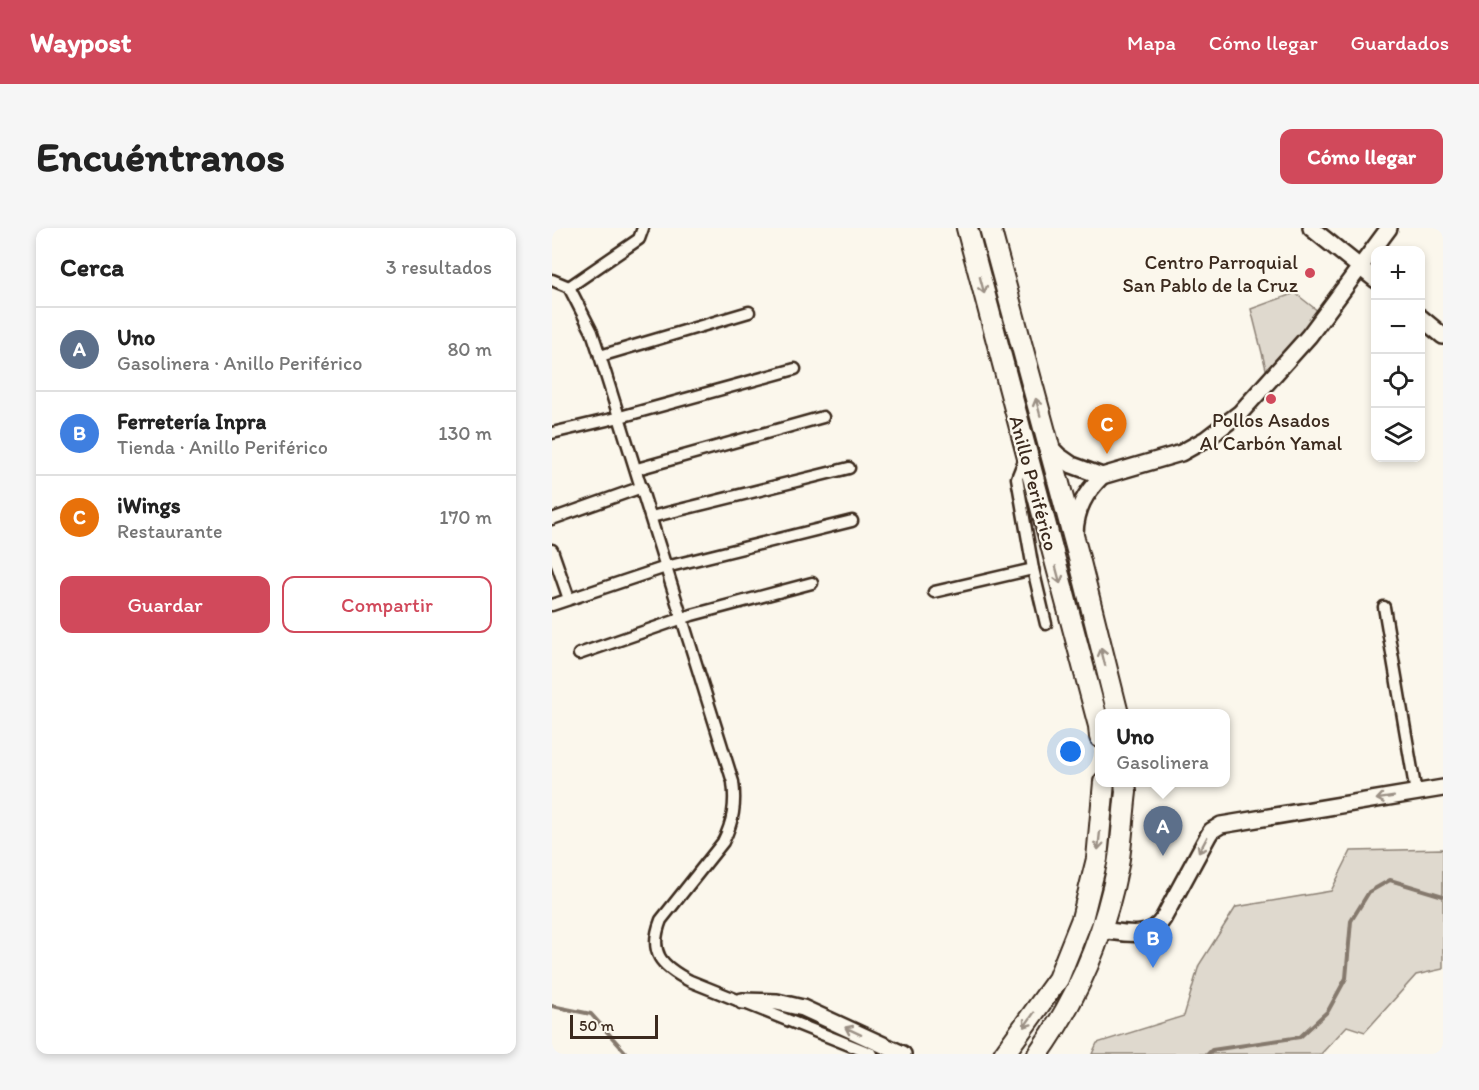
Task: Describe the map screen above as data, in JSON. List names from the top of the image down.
{
  "streets": {
    "highway": ["Anillo Periférico"]
  },
  "places": ["Centro Parroquial San Pablo de la Cruz", "Pollos Asados Al Carbón Yamal"],
  "scale_bar": "50 m",
  "page": {
    "header": "Waypost",
    "nav": ["Mapa", "Cómo llegar", "Guardados"],
    "buttons": [
      "Cómo llegar",
      ["Guardar", "Compartir"]
    ],
    "title": "Encuéntranos",
    "heading": ["Cerca", "3 resultados"],
    "map_buttons": ["+", "−"],
    "list": [
      {
        "mark": "A",
        "name": "Uno",
        "note": "Gasolinera · Anillo Periférico",
        "value": "80 m"
      },
      {
        "mark": "B",
        "name": "Ferretería Inpra",
        "note": "Tienda · Anillo Periférico",
        "value": "130 m"
      },
      {
        "mark": "C",
        "name": "iWings",
        "note": "Restaurante",
        "value": "170 m"
      }
    ],
    "pins": ["C", "A", "B"],
    "popup": ["Uno", "Gasolinera"],
    "scale": "50 m"
  }
}
